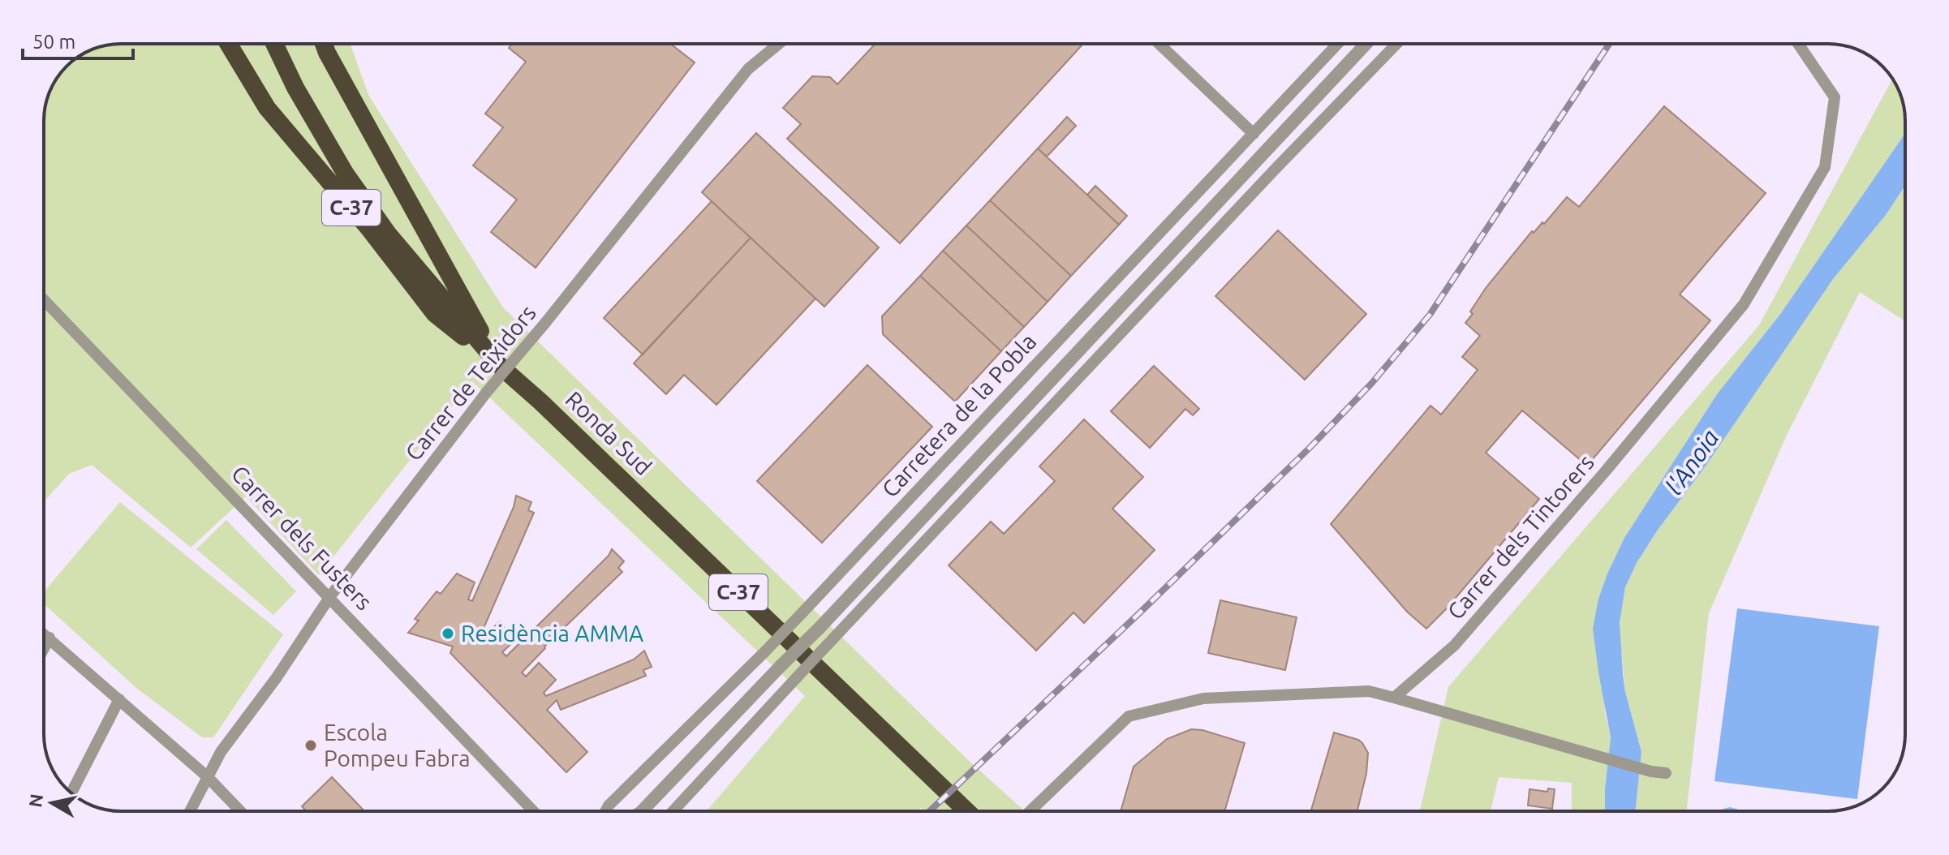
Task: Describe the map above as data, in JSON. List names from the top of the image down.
{
  "streets": {
    "highway": ["C-37", "Ronda Sud"],
    "street": [
      "Carrer de Teixidors",
      "Carretera de la Pobla",
      "Carrer dels Tintorers",
      "Carrer dels Fusters"
    ]
  },
  "crossings": [
    ["C-37", "Ronda Sud"],
    ["Carrer de Teixidors", "Carrer dels Fusters"]
  ],
  "water": ["l'Anoia"],
  "places": ["Residència AMMA", "Escola Pompeu Fabra"],
  "scale_bar": "50 m",
  "north": "left"
}
